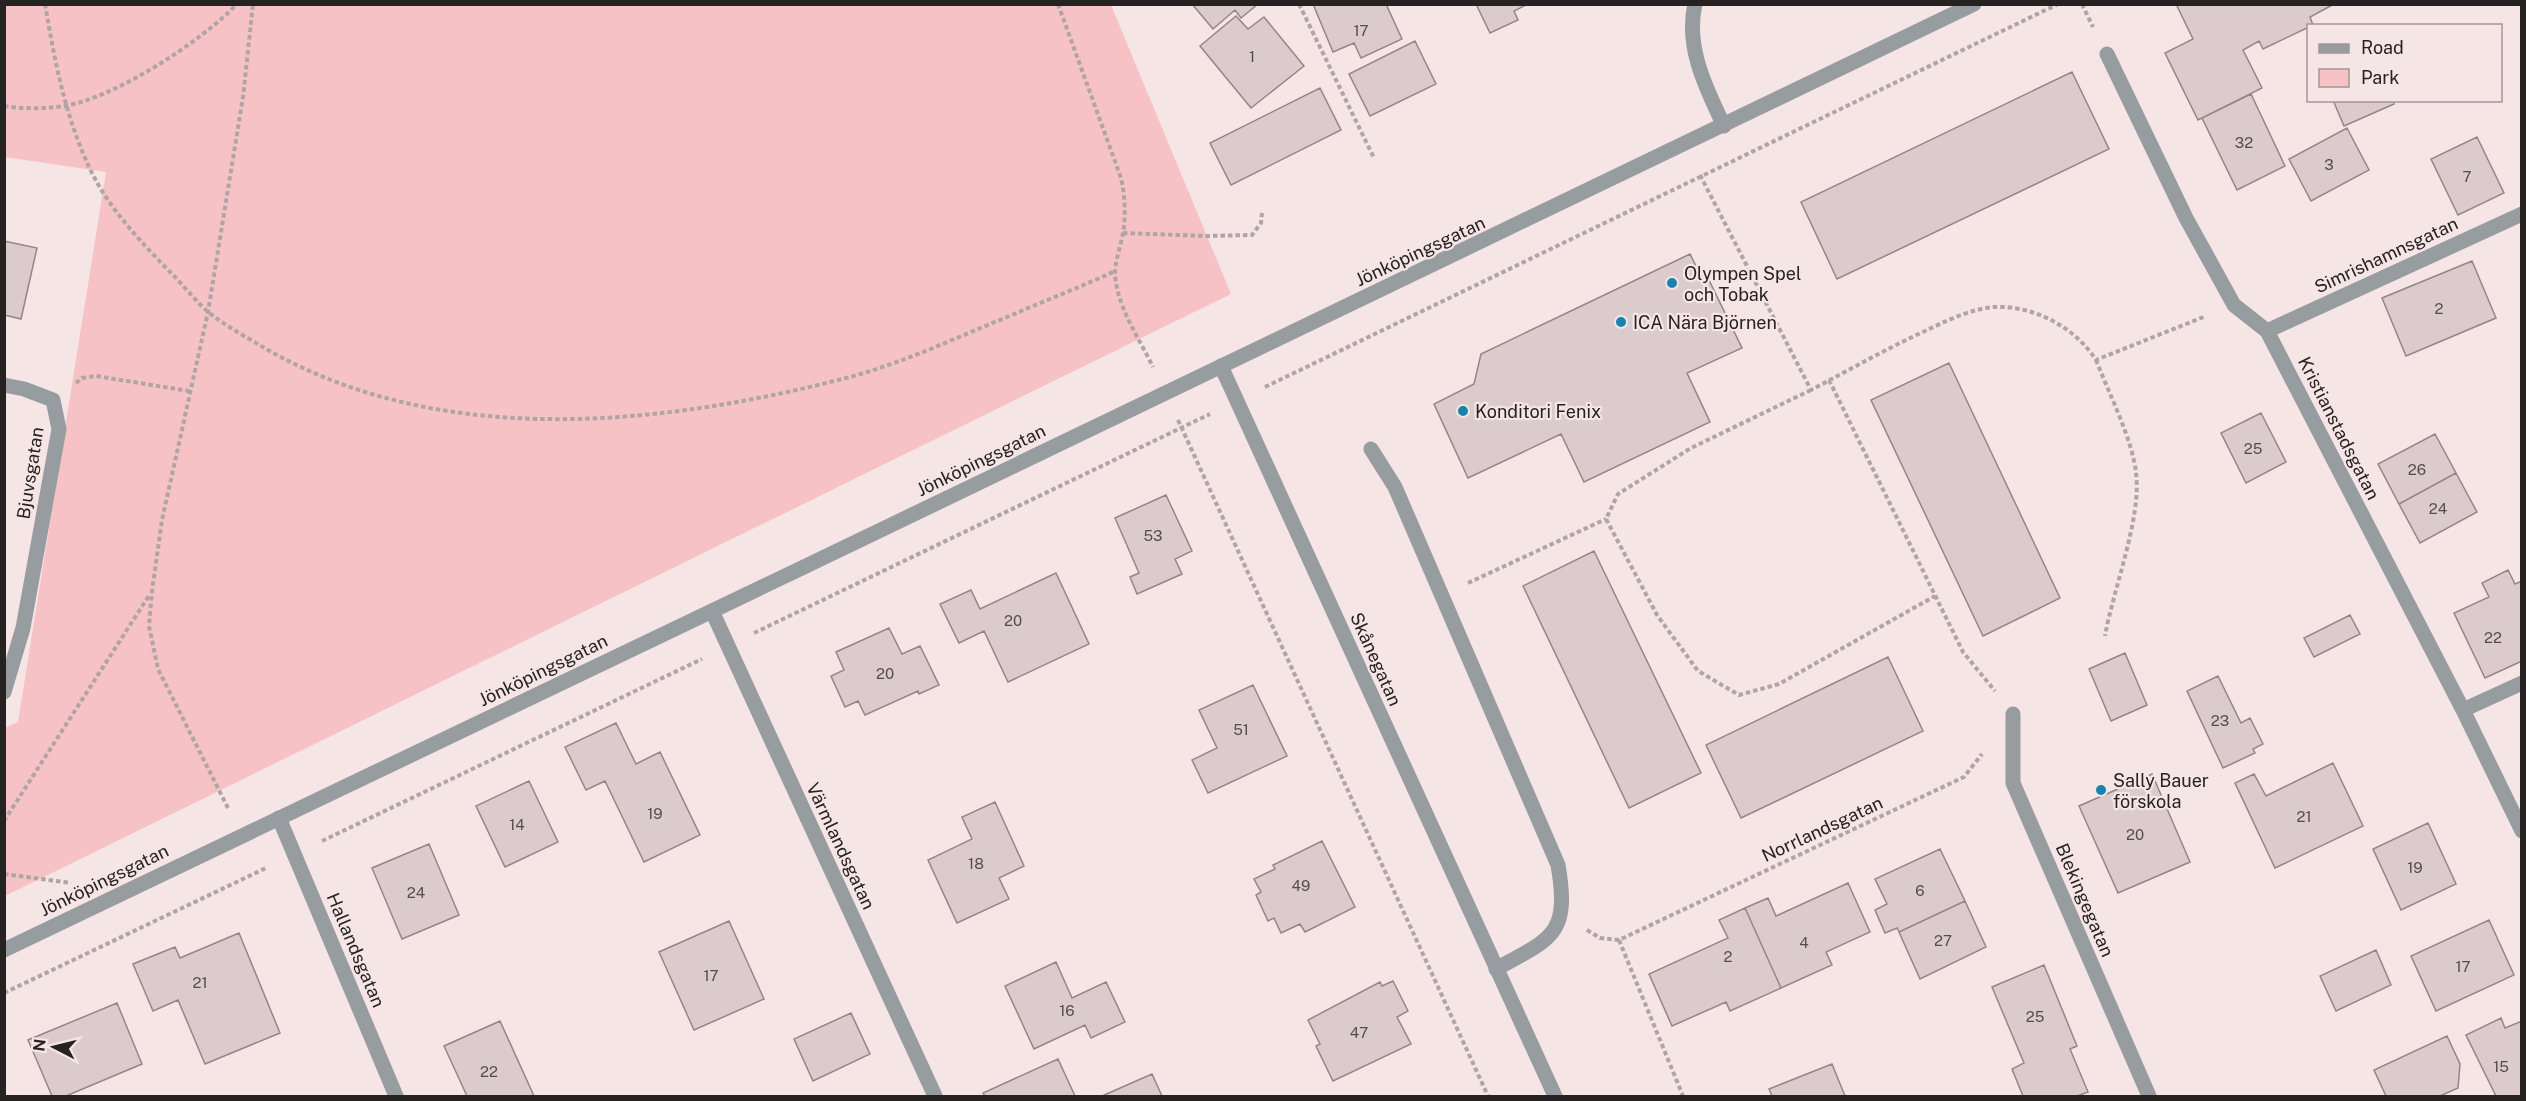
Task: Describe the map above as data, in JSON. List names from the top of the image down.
{
  "streets": {
    "street": [
      "Jönköpingsgatan",
      "Simrishamnsgatan",
      "Kristianstadsgatan",
      "Bjuvsgatan",
      "Skånegatan",
      "Värmlandsgatan",
      "Blekingegatan",
      "Hallandsgatan"
    ],
    "path": ["Norrlandsgatan"]
  },
  "crossings": [
    ["Jönköpingsgatan", "Skånegatan"],
    ["Jönköpingsgatan", "Värmlandsgatan"],
    ["Jönköpingsgatan", "Hallandsgatan"],
    ["Simrishamnsgatan", "Kristianstadsgatan"],
    ["Norrlandsgatan", "Blekingegatan"]
  ],
  "places": [
    "Olympen Spel och Tobak",
    "ICA Nära Björnen",
    "Konditori Fenix",
    "Sally Bauer förskola"
  ],
  "house_numbers": [
    "17",
    "1",
    "32",
    "3",
    "7",
    "2",
    "25",
    "26",
    "24",
    "53",
    "20",
    "22",
    "20",
    "23",
    "51",
    "19",
    "21",
    "14",
    "20",
    "18",
    "19",
    "49",
    "6",
    "24",
    "27",
    "4",
    "2",
    "17",
    "17",
    "21",
    "16",
    "25",
    "47",
    "15",
    "22"
  ],
  "legend": ["Road", "Park"],
  "north": "left"
}
